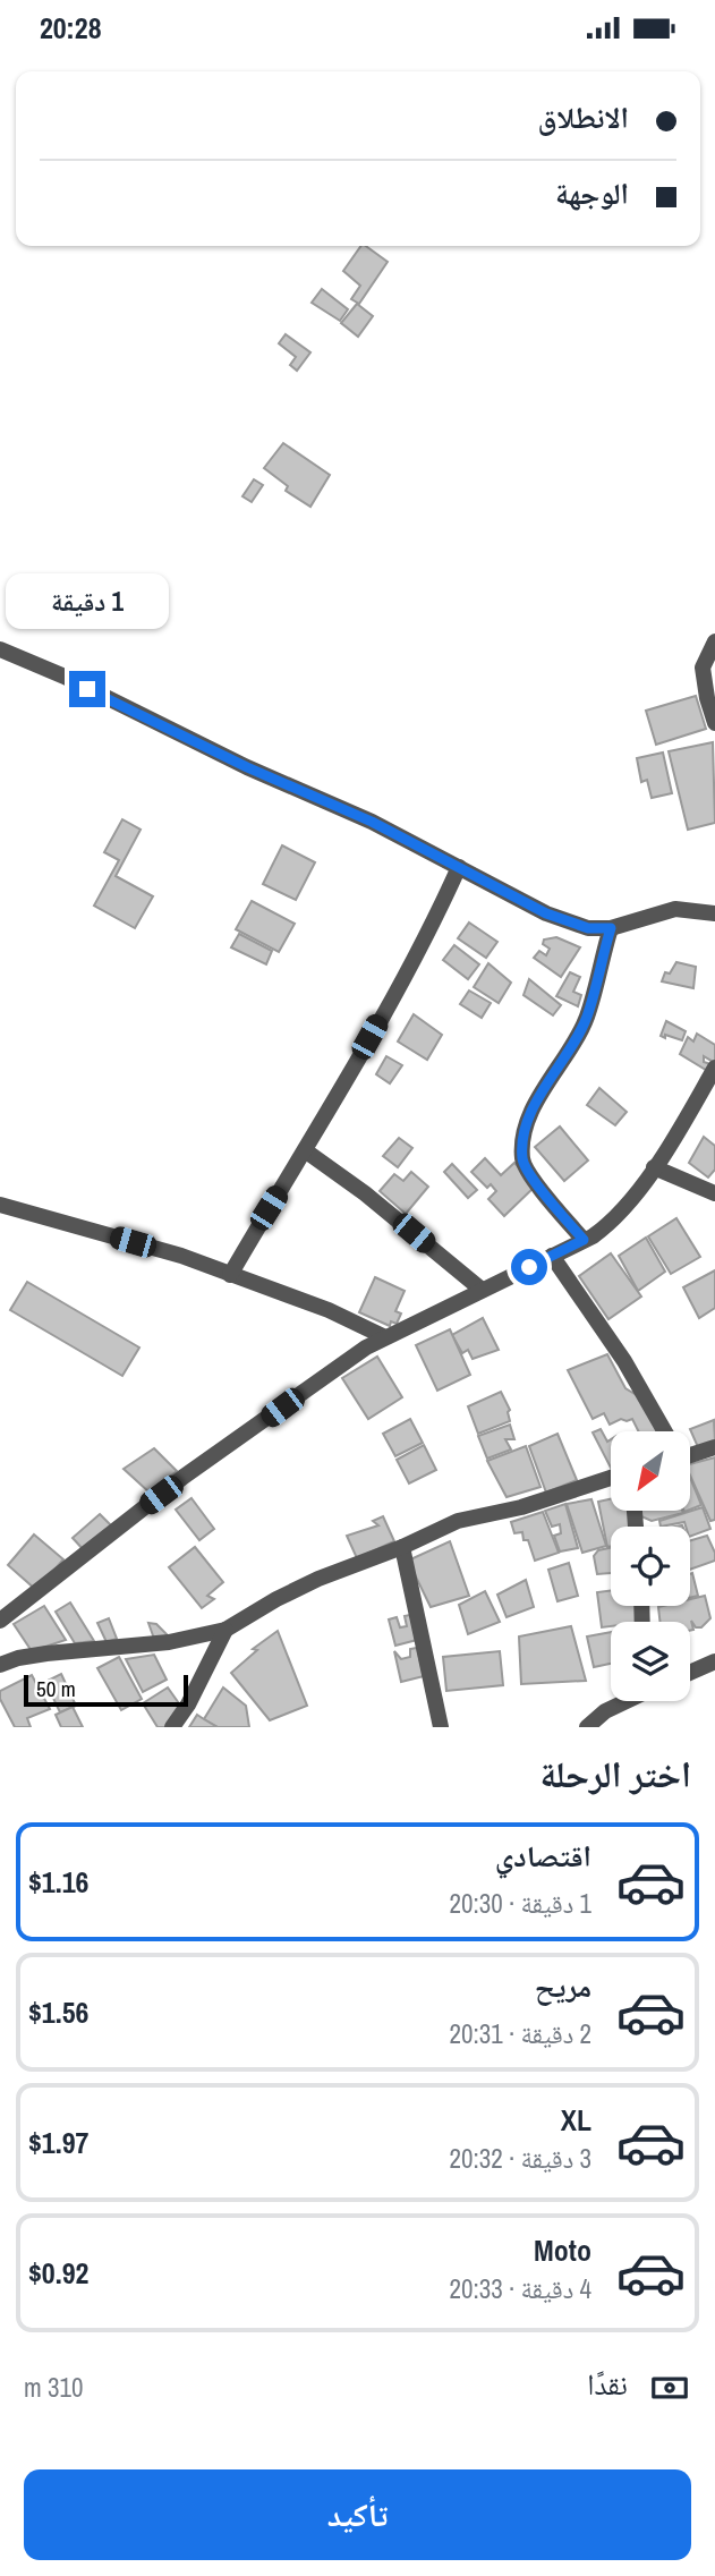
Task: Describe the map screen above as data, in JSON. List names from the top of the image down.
{
  "scale_bar": "50 m",
  "north": "bottom left",
  "page": {
    "status": "20:28",
    "banner": ["الانطلاق", "الوجهة"],
    "bubble": "1 دقيقة",
    "scale": "50 m",
    "heading": "اختر الرحلة",
    "list": [
      {
        "name": "اقتصادي",
        "note": "1 دقيقة · 20:30",
        "value": "$1.16"
      },
      {
        "name": "مريح",
        "note": "2 دقيقة · 20:31",
        "value": "$1.56"
      },
      {
        "name": "XL",
        "note": "3 دقيقة · 20:32",
        "value": "$1.97"
      },
      {
        "name": "Moto",
        "note": "4 دقيقة · 20:33",
        "value": "$0.92"
      }
    ],
    "pay": ["نقدًا", "310 m"],
    "buttons": "تأكيد"
  }
}
